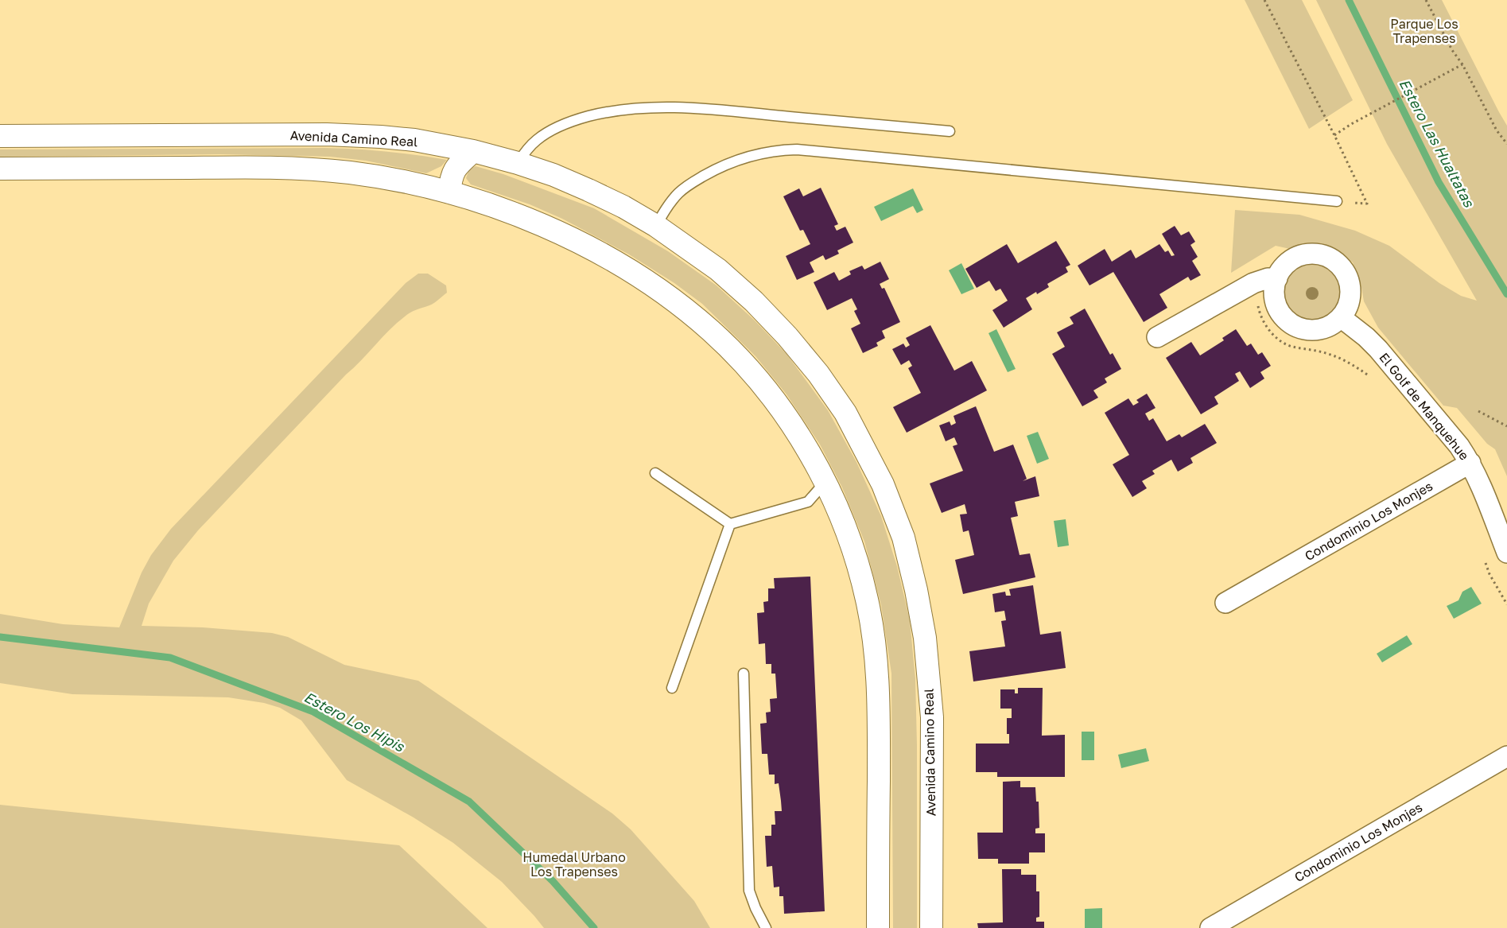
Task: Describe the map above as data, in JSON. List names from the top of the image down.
{
  "streets": {
    "main road": ["Avenida Camino Real"],
    "street": ["El Golf de Manquehue", "Condominio Los Monjes"]
  },
  "crossings": [
    ["El Golf de Manquehue", "Condominio Los Monjes"]
  ],
  "water": ["Estero Las Hualtatas", "Estero Los Hipis"],
  "parks": ["Parque Los Trapenses", "Humedal Urbano Los Trapenses"]
}
